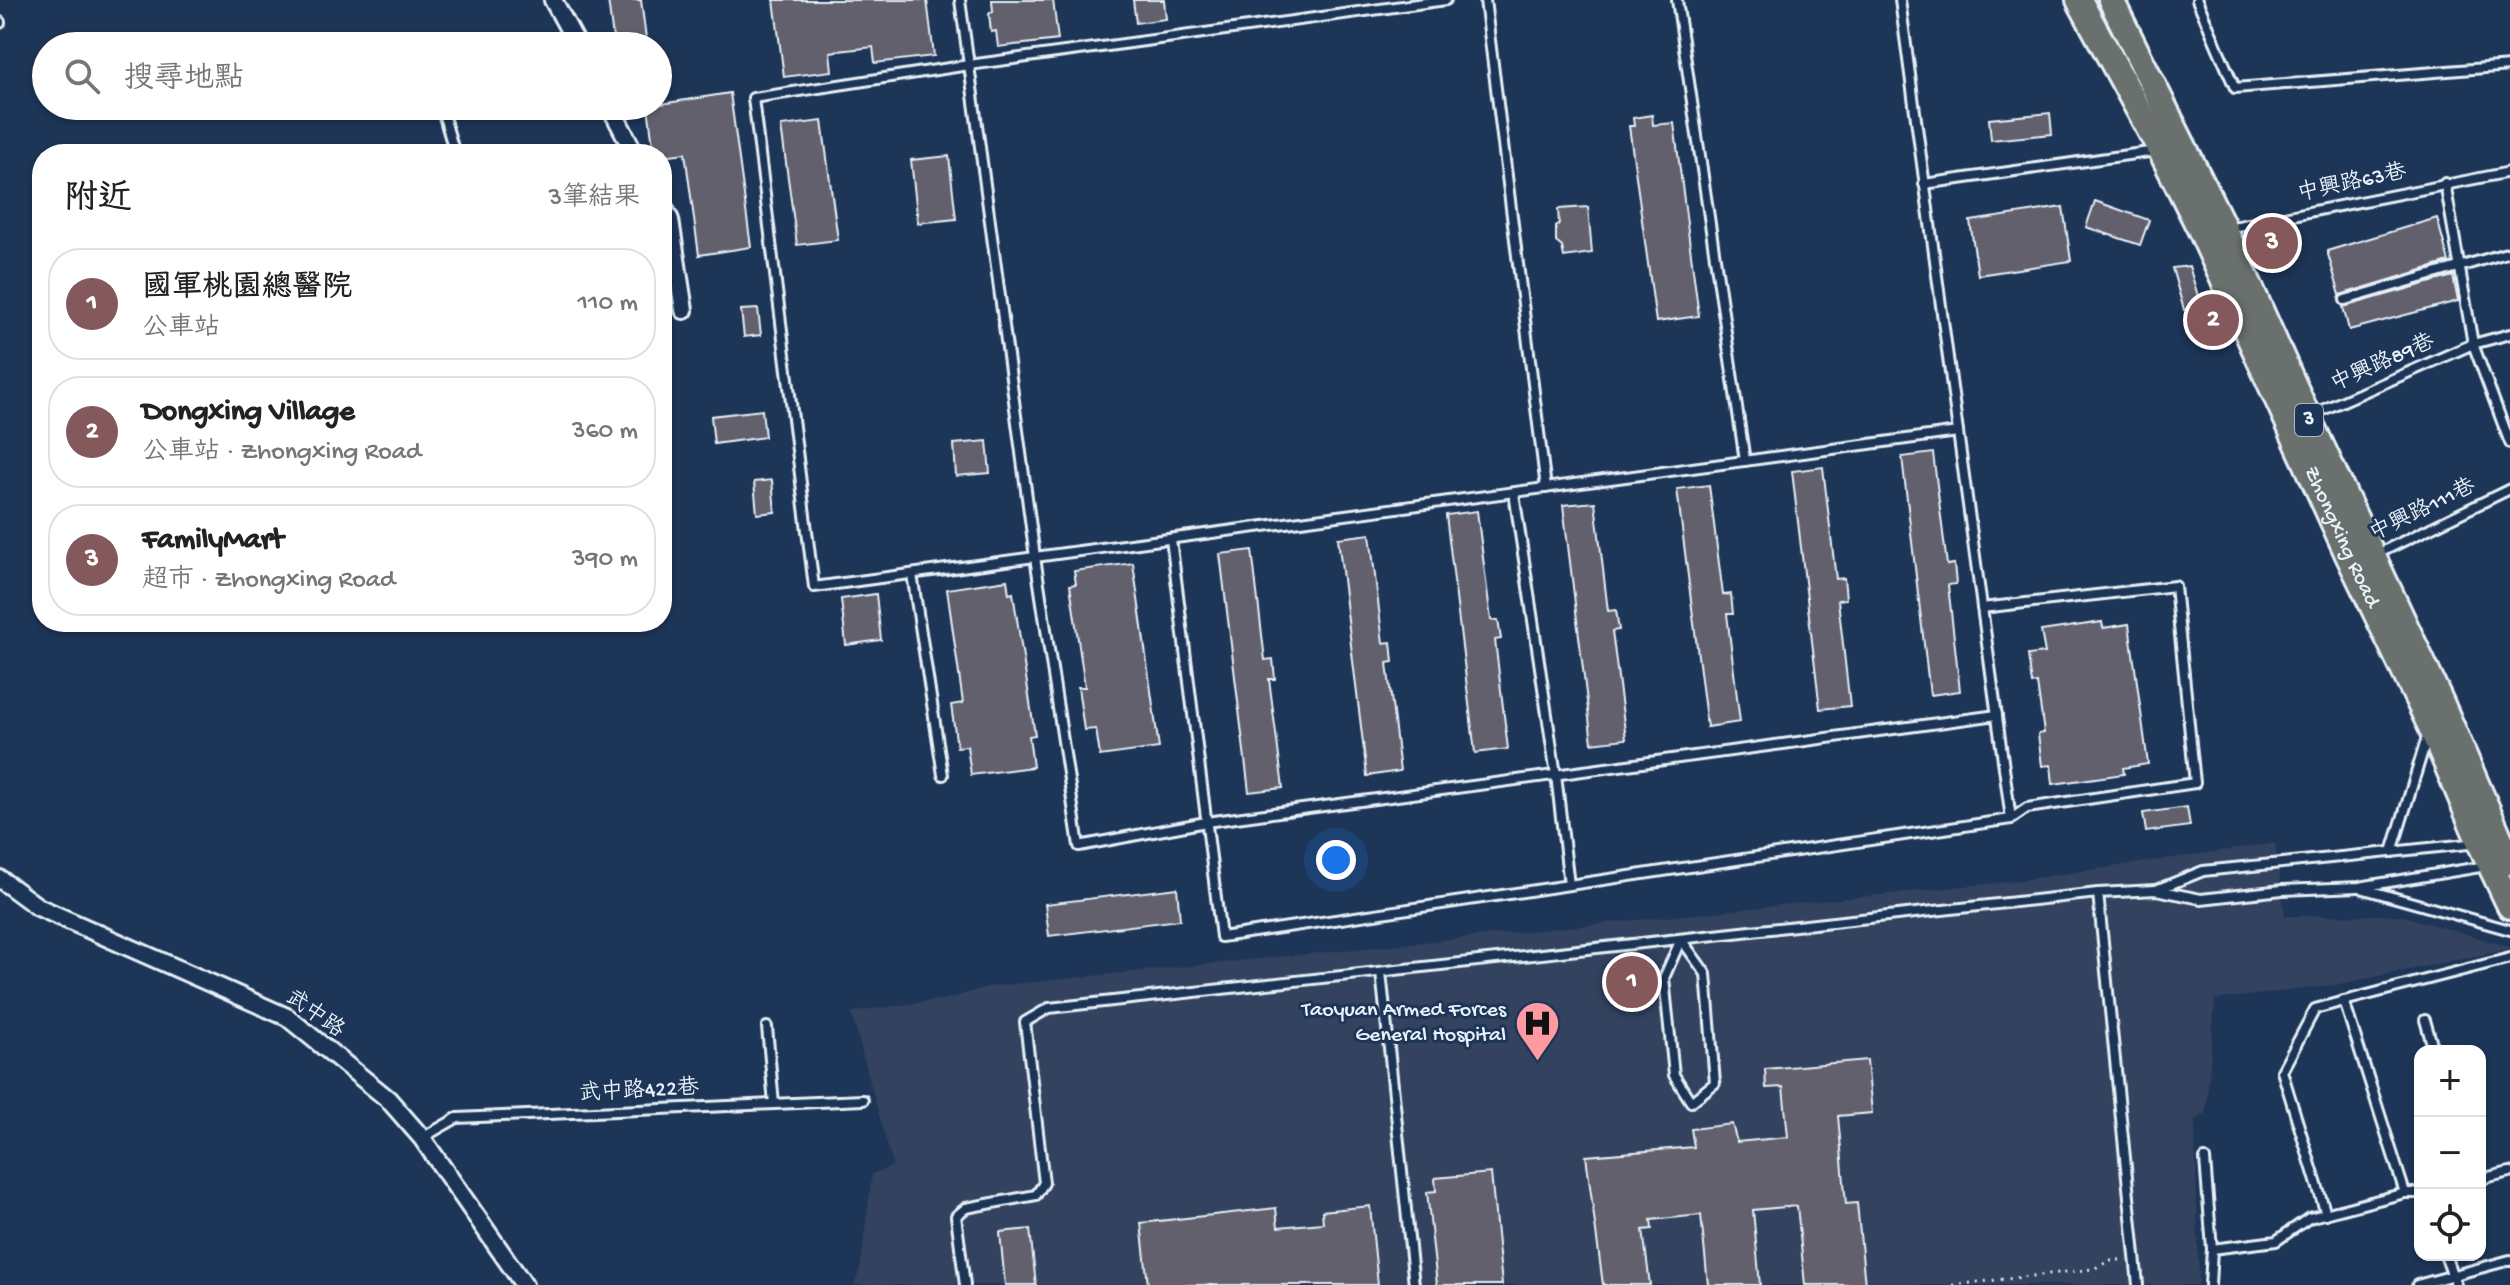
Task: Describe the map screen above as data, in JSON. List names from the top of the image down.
{
  "streets": {
    "main road": ["3", "Zhongxing Road"],
    "street": ["武中路"],
    "lane": [
      "中興路63巷",
      "中興路89巷",
      "中興路111巷",
      "武中路422巷"
    ]
  },
  "crossings": [
    ["中興路63巷", "Zhongxing Road"],
    ["中興路89巷", "Zhongxing Road"],
    ["中興路111巷", "Zhongxing Road"],
    ["武中路", "武中路422巷"]
  ],
  "places": {
    "hospital": ["Taoyuan Armed Forces General Hospital"]
  },
  "page": {
    "search": "搜尋地點",
    "heading": ["附近", "3筆結果"],
    "pins": ["3", "2", "1"],
    "list": [
      {
        "mark": "1",
        "name": "國軍桃園總醫院",
        "note": "公車站",
        "value": "110 m"
      },
      {
        "mark": "2",
        "name": "Dongxing Village",
        "note": "公車站 · Zhongxing Road",
        "value": "360 m"
      },
      {
        "mark": "3",
        "name": "FamilyMart",
        "note": "超市 · Zhongxing Road",
        "value": "390 m"
      }
    ],
    "map_buttons": ["+", "−"]
  }
}
